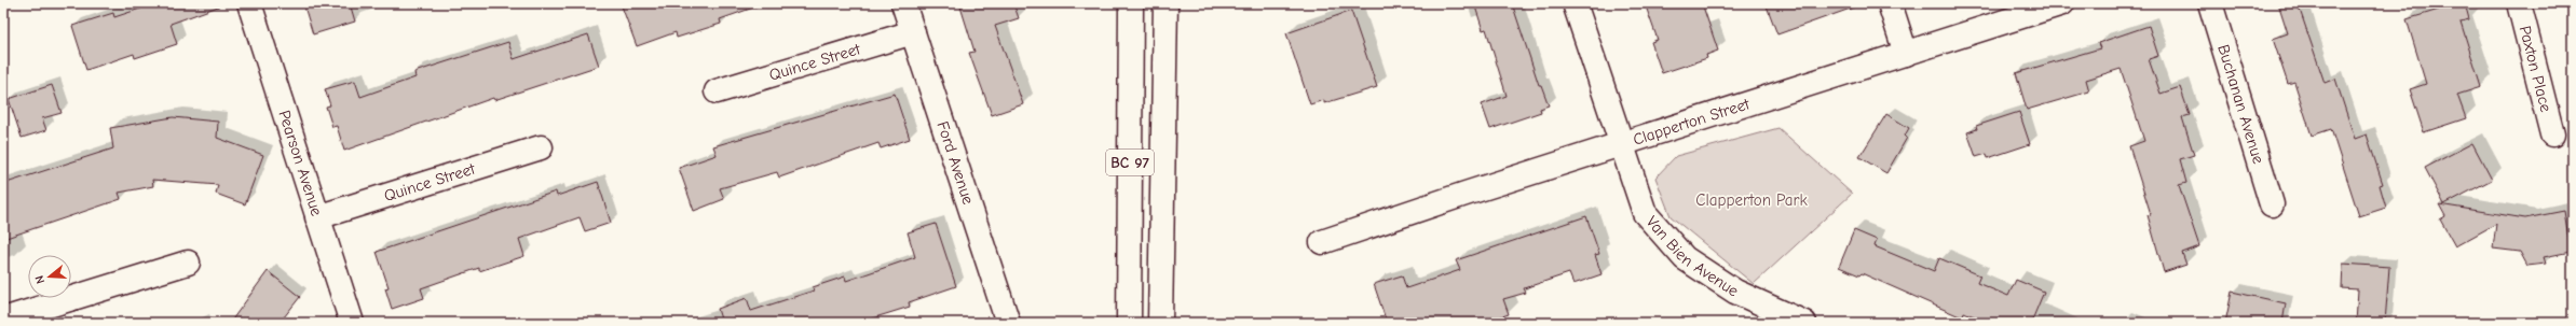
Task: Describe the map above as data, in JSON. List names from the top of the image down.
{
  "streets": {
    "main road": [
      "Quince Street",
      "Paxton Place",
      "Buchanan Avenue",
      "Clapperton Street",
      "Ford Avenue",
      "BC 97",
      "Pearson Avenue",
      "Van Bien Avenue"
    ]
  },
  "crossings": [
    ["Quince Street", "Ford Avenue"],
    ["Quince Street", "Pearson Avenue"],
    ["Clapperton Street", "Van Bien Avenue"]
  ],
  "parks": ["Clapperton Park"],
  "north": "left"
}
